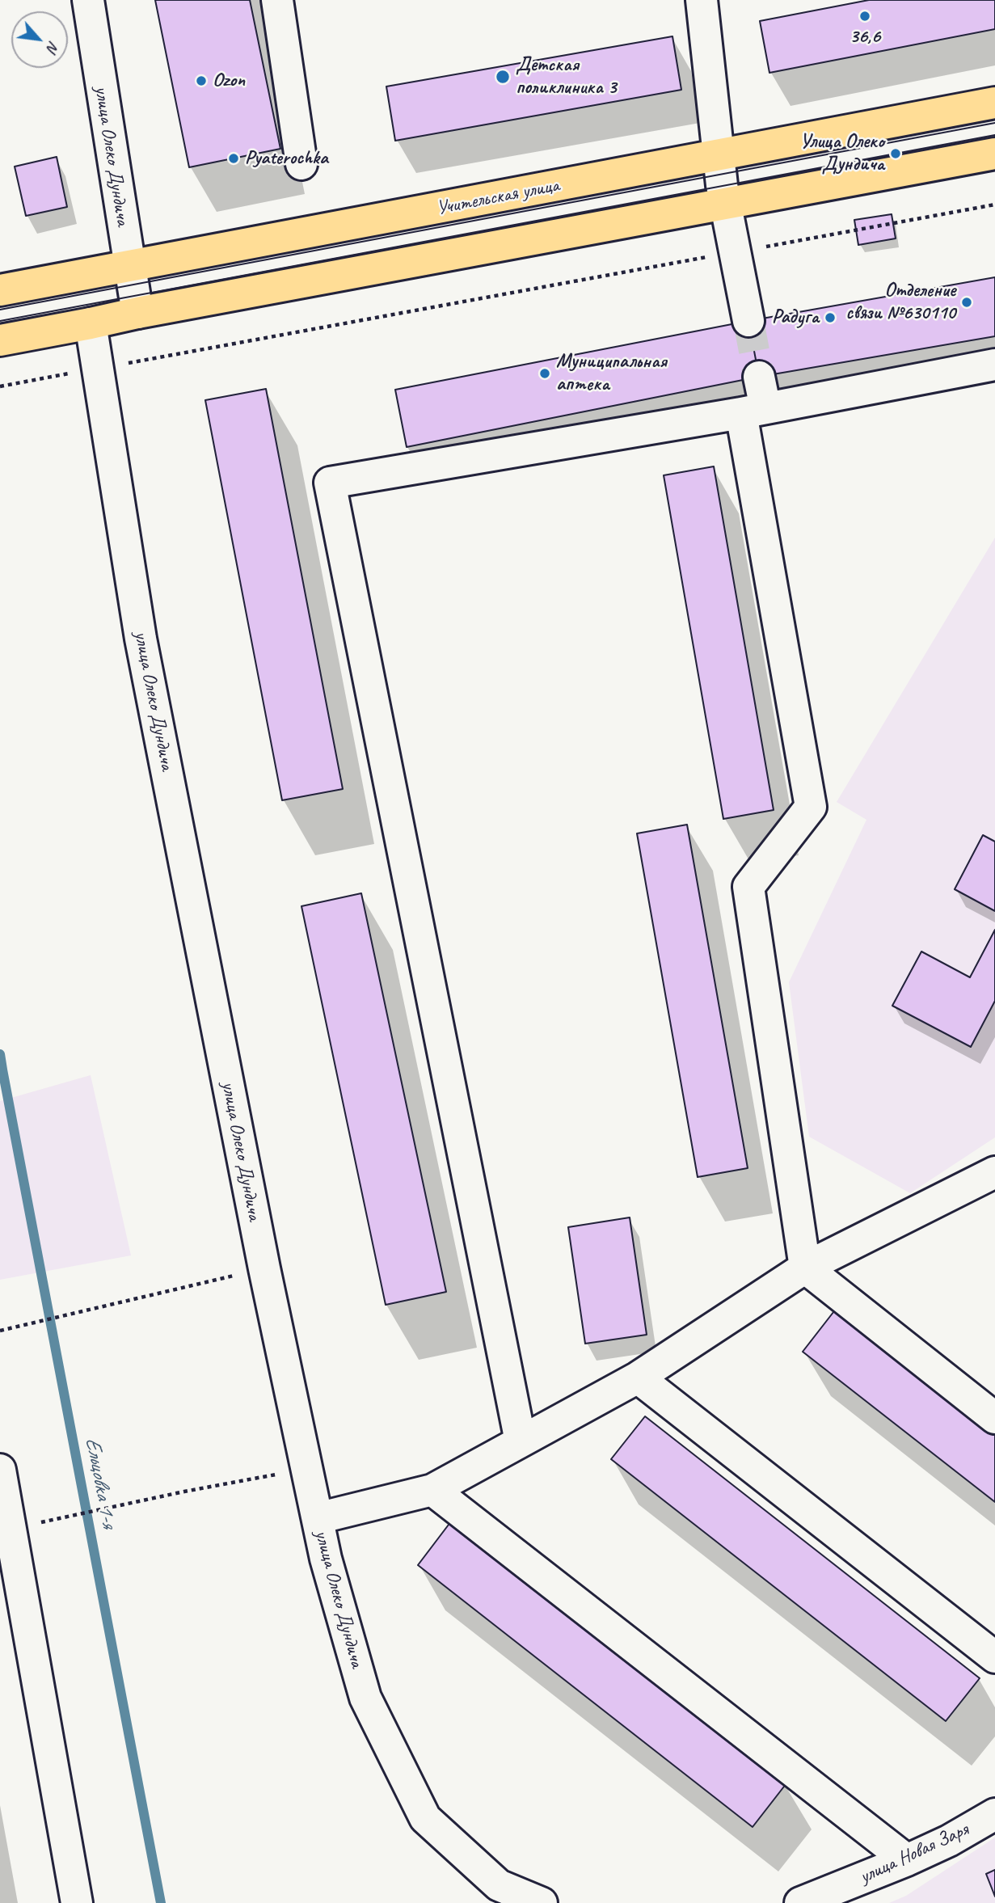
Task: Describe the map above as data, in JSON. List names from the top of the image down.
{
  "streets": {
    "main road": ["Учительская улица"],
    "street": ["улица Олеко Дундича", "улица Новая Заря"]
  },
  "crossings": [
    ["улица Олеко Дундича", "Учительская улица"]
  ],
  "water": ["Ельцовка 1-я"],
  "places": [
    "36,6",
    "Детская поликлиника 3",
    "Ozon",
    "Улица Олеко Дундича",
    "Pyaterochka",
    "Отделение связи №630110",
    "Радуга",
    "Муниципальная аптека"
  ],
  "north": "bottom right"
}
